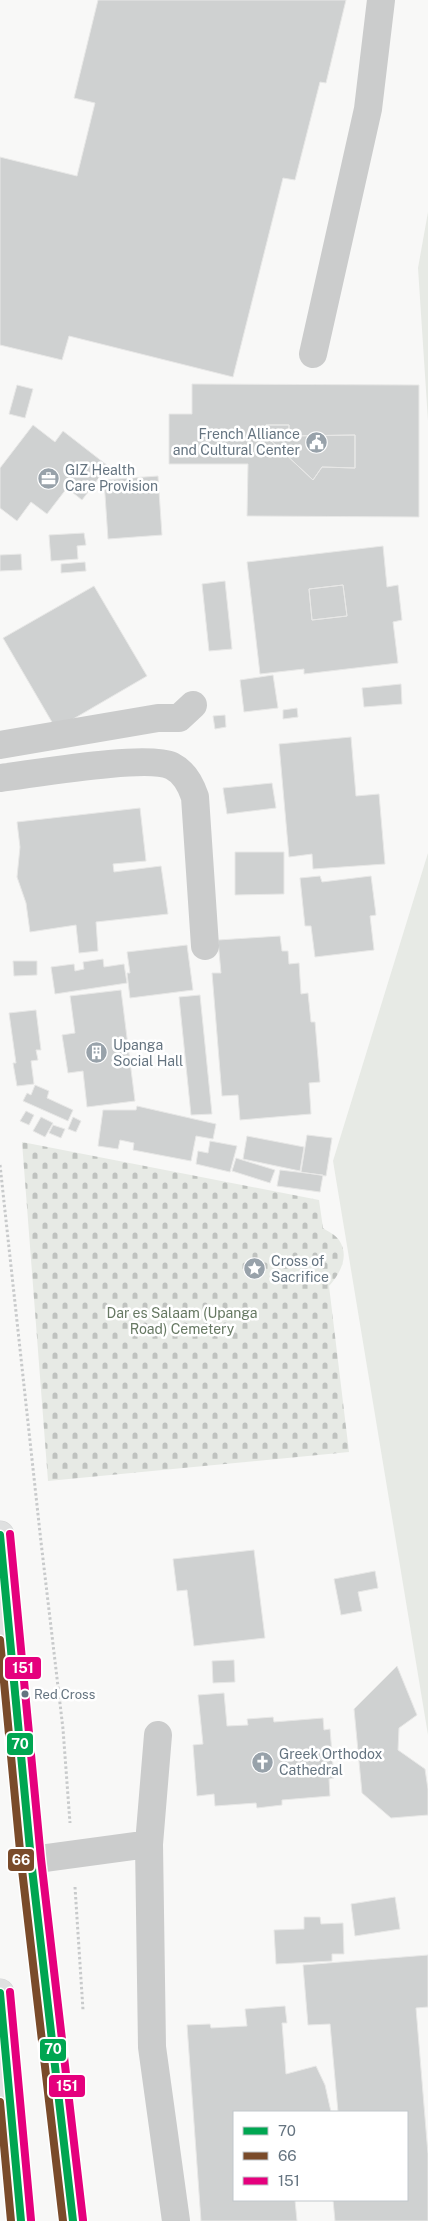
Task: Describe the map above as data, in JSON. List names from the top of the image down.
{
  "parks": ["Dar es Salaam (Upanga Road) Cemetery"],
  "places": {
    "public building": ["French Alliance and Cultural Center"],
    "office": ["GIZ Health Care Provision"],
    "building": ["Upanga Social Hall"],
    "place": ["Cross of Sacrifice"],
    "other": ["Red Cross"],
    "church": ["Greek Orthodox Cathedral"]
  },
  "lines": ["transit line 151", "transit line 70", "transit line 66"],
  "legend": ["70", "66", "151"]
}
